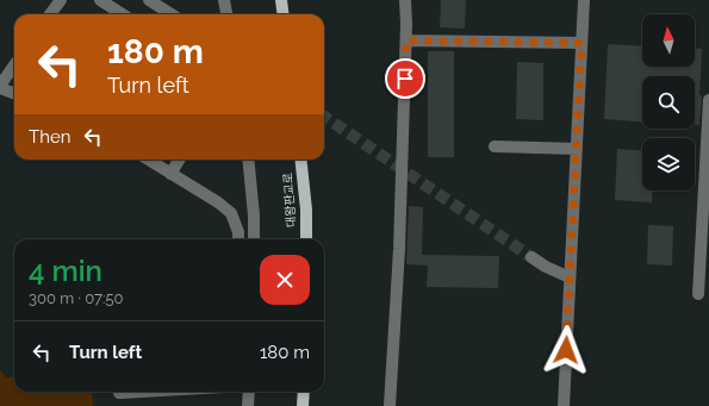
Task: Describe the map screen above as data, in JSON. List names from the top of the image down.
{
  "streets": {
    "main road": ["대왕판교로"]
  },
  "north": "top",
  "page": {
    "turn": ["180 m", "Turn left"],
    "then": "Then",
    "heading": ["4 min", "300 m · 07:50"],
    "list": [
      {
        "name": "Turn left",
        "value": "180 m"
      }
    ]
  }
}
